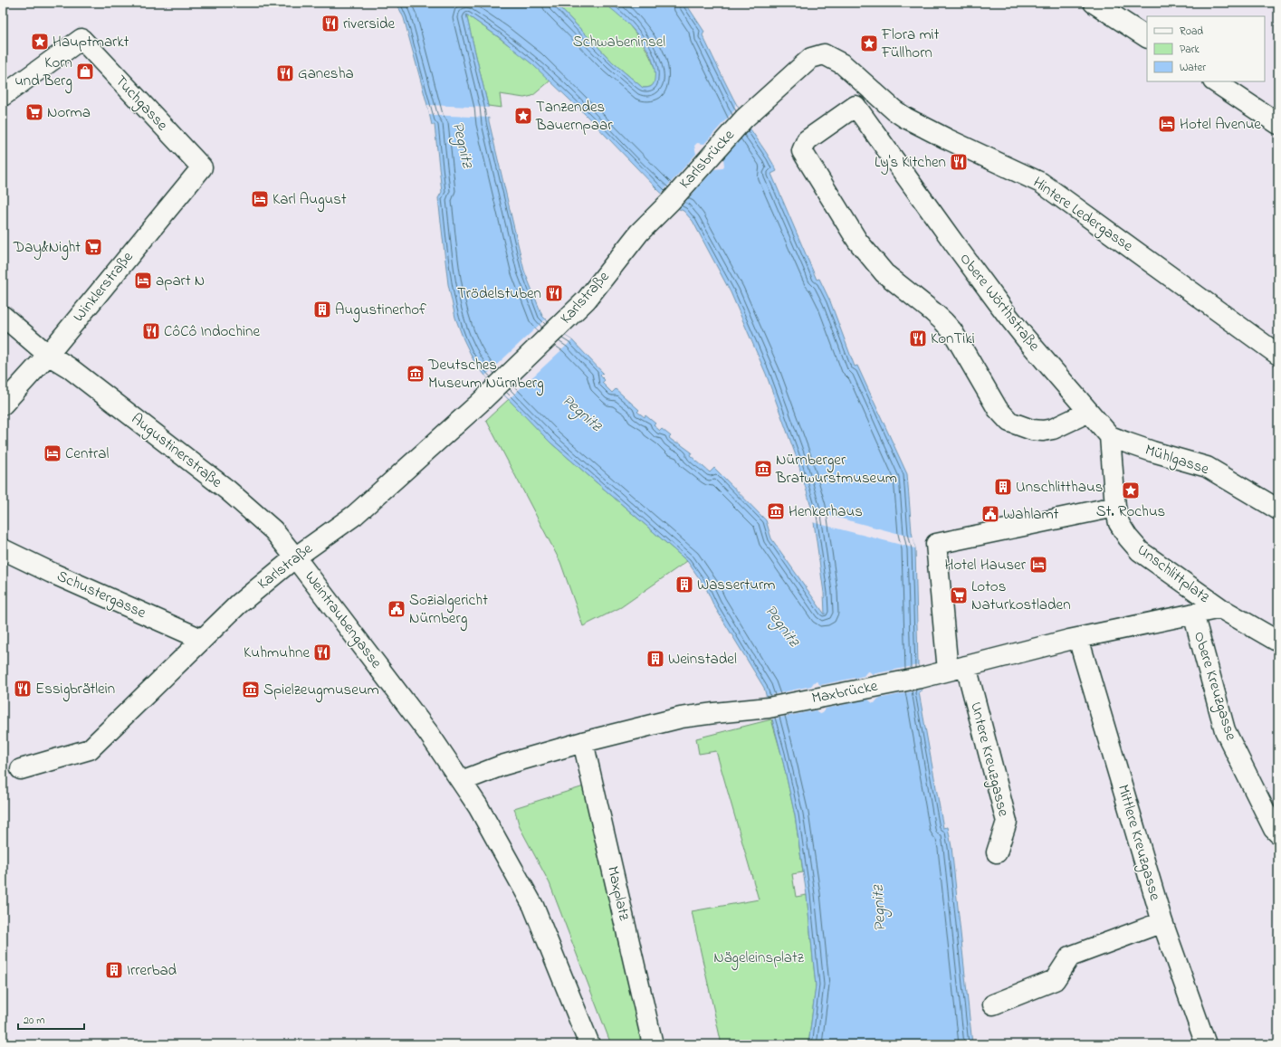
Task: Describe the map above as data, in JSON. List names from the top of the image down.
{
  "streets": {
    "street": [
      "Tuchgasse",
      "Karlsbrücke",
      "Hintere Ledergasse",
      "Winklerstraße",
      "Karlstraße",
      "Obere Wörthstraße",
      "Augustinerstraße",
      "Mühlgasse",
      "Unschlittplatz",
      "Schustergasse",
      "Weintraubengasse",
      "Obere Kreuzgasse",
      "Maxbrücke",
      "Untere Kreuzgasse",
      "Mittlere Kreuzgasse",
      "Maxplatz"
    ]
  },
  "crossings": [
    ["Tuchgasse", "Winklerstraße"],
    ["Karlsbrücke", "Hintere Ledergasse"],
    ["Karlsbrücke", "Karlstraße"],
    ["Winklerstraße", "Augustinerstraße"],
    ["Karlstraße", "Augustinerstraße"],
    ["Karlstraße", "Schustergasse"],
    ["Karlstraße", "Weintraubengasse"],
    ["Obere Wörthstraße", "Mühlgasse"],
    ["Augustinerstraße", "Weintraubengasse"],
    ["Unschlittplatz", "Obere Kreuzgasse"],
    ["Unschlittplatz", "Maxbrücke"],
    ["Unschlittplatz", "Untere Kreuzgasse"],
    ["Unschlittplatz", "Mittlere Kreuzgasse"],
    ["Maxbrücke", "Maxplatz"]
  ],
  "water": ["Pegnitz"],
  "parks": ["Schwabeninsel", "Nägeleinsplatz"],
  "places": {
    "restaurant": [
      "riverside",
      "Ganesha",
      "Ly's Kitchen",
      "Trödelstuben",
      "CôCô Indochine",
      "KonTiki",
      "Kuhmuhne",
      "Essigbrätlein"
    ],
    "place": [
      "Hauptmarkt",
      "Flora mit Füllhorn",
      "Tanzendes Bauernpaar",
      "St. Rochus"
    ],
    "shop": ["Korn und Berg"],
    "supermarket": ["Norma", "Day&Night", "Lotos Naturkostladen"],
    "hotel": [
      "Hotel Avenue",
      "Karl August",
      "apart N",
      "Central",
      "Hotel Hauser"
    ],
    "building": [
      "Augustinerhof",
      "Unschlitthaus",
      "Wasserturm",
      "Weinstadel",
      "Irrerbad"
    ],
    "museum": [
      "Deutsches Museum Nürnberg",
      "Nürnberger Bratwurstmuseum",
      "Henkerhaus",
      "Spielzeugmuseum"
    ],
    "public building": ["Wahlamt", "Sozialgericht Nürnberg"]
  },
  "legend": ["Road", "Park", "Water"],
  "scale_bar": "20 m"
}
